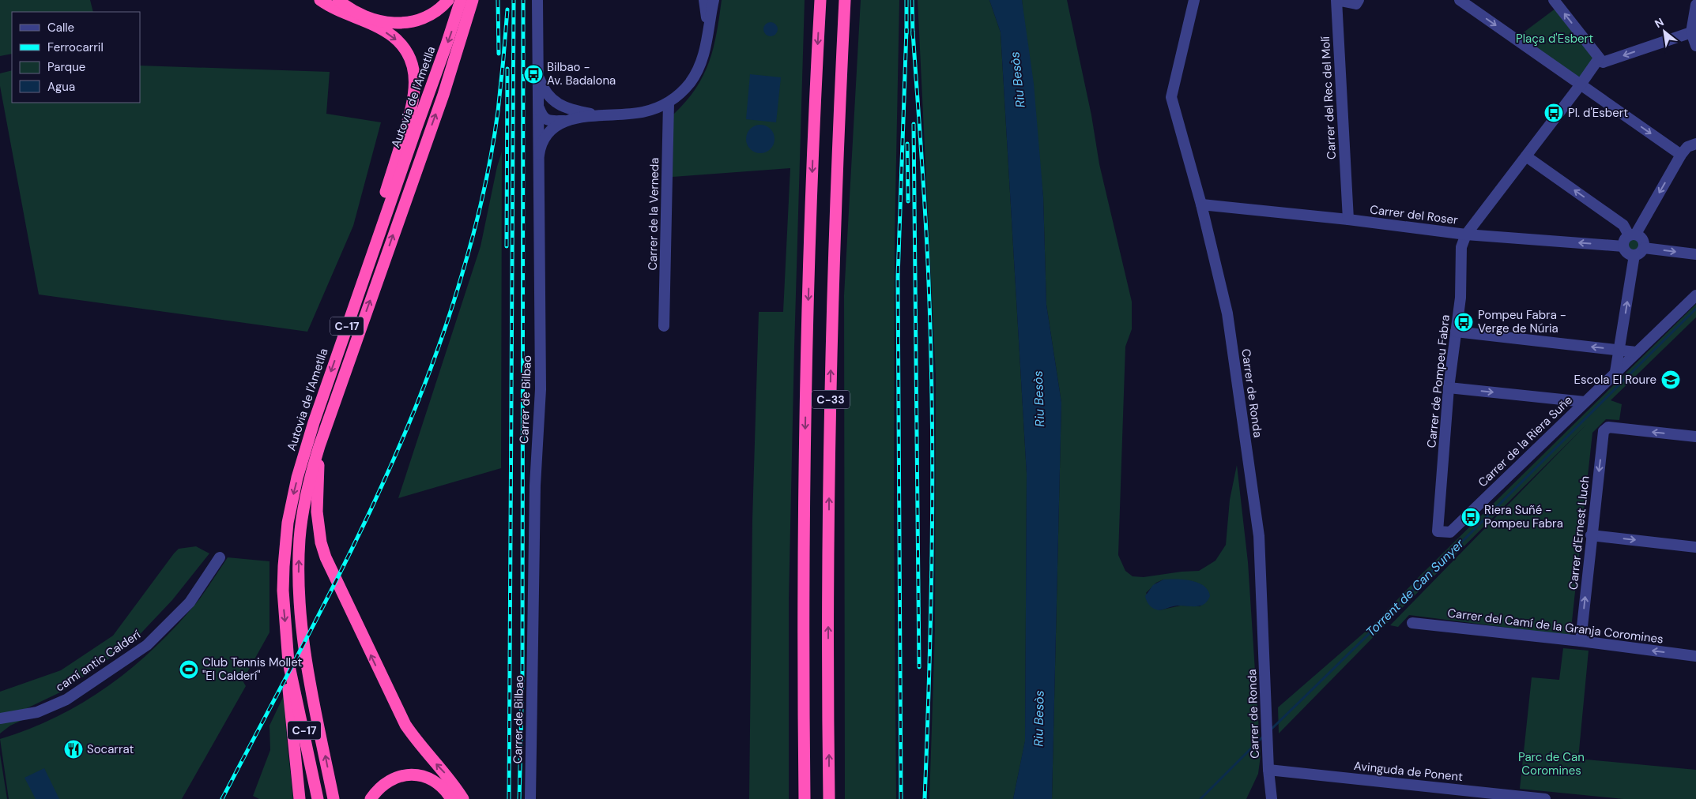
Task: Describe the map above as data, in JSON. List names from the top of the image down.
{
  "streets": {
    "highway": ["Autovia de l'Ametlla", "C-17", "C-33"],
    "street": [
      "Carrer del Rec del Molí",
      "Carrer de la Verneda",
      "Carrer del Roser",
      "Carrer de Pompeu Fabra",
      "Carrer de Ronda",
      "Carrer de Bilbao",
      "Carrer de la Riera Suñe",
      "Carrer d'Ernest Lluch",
      "Carrer del Camí de la Granja Coromines",
      "camí antic Calderí",
      "Avinguda de Ponent"
    ]
  },
  "crossings": [
    ["Carrer del Rec del Molí", "Carrer del Roser"],
    ["Carrer del Roser", "Carrer de Pompeu Fabra"],
    ["Carrer del Roser", "Carrer de Ronda"],
    ["Carrer de Pompeu Fabra", "Carrer de la Riera Suñe"],
    ["Carrer de Ronda", "Avinguda de Ponent"],
    ["Carrer d'Ernest Lluch", "Carrer del Camí de la Granja Coromines"]
  ],
  "one_way": ["Carrer del Roser", "Carrer del Camí de la Granja Coromines"],
  "water": ["Riu Besòs", "Torrent de Can Sunyer"],
  "parks": ["Plaça d'Esbert", "Parc de Can Coromines"],
  "places": {
    "bus stop": [
      "Bilbao - Av. Badalona",
      "Pl. d'Esbert",
      "Pompeu Fabra - Verge de Núria",
      "Riera Suñé - Pompeu Fabra"
    ],
    "school or university": ["Escola El Roure"],
    "sports": ["Club Tennis Mollet \"El Calderí\""],
    "restaurant": ["Socarrat"]
  },
  "legend": [
    "Calle",
    "Ferrocarril",
    "Parque",
    "Agua"
  ],
  "north": "top left"
}
